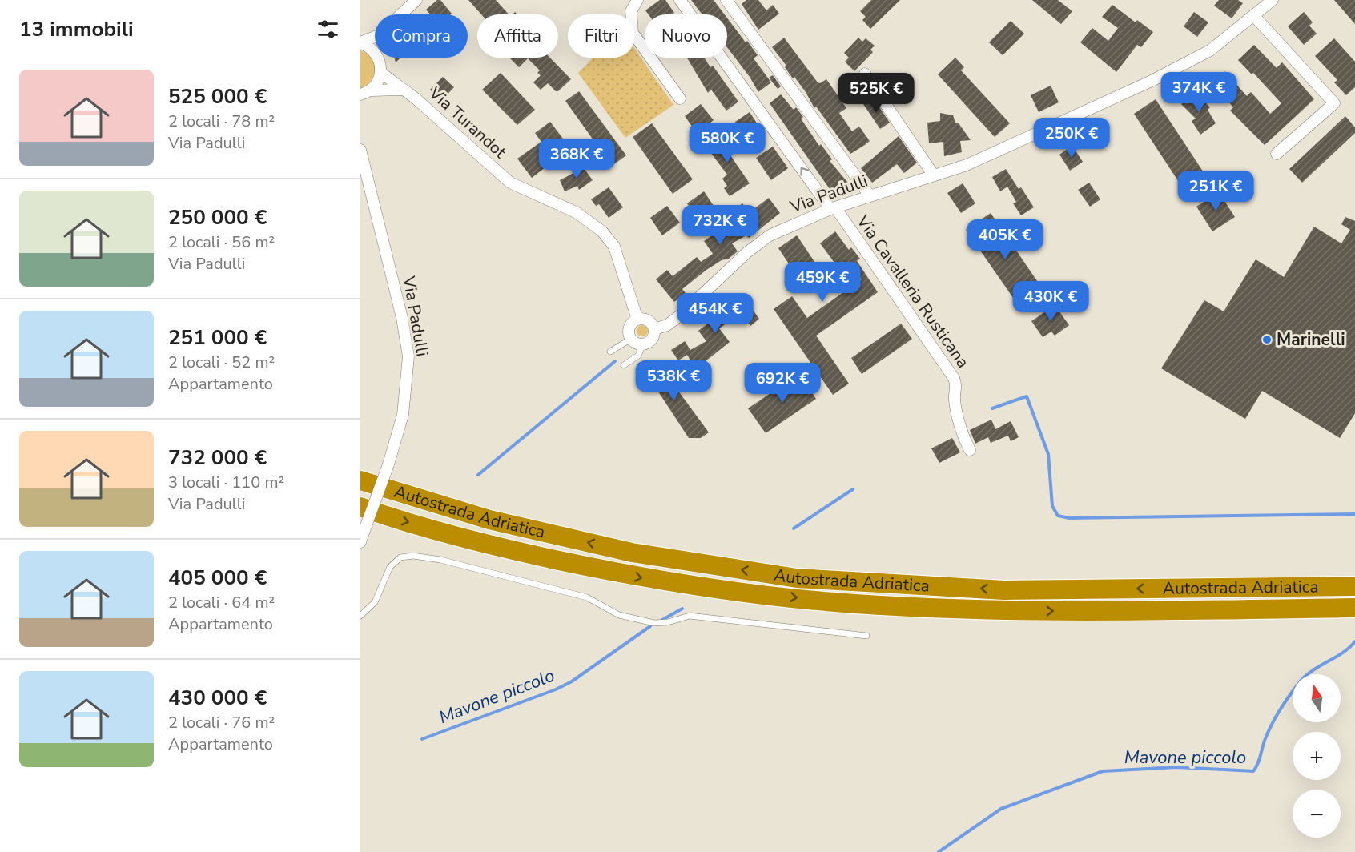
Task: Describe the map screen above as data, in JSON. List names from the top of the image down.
{
  "streets": {
    "highway": ["Autostrada Adriatica"],
    "street": ["Via Turandot", "Via Padulli", "Via Cavalleria Rusticana"]
  },
  "crossings": [
    ["Via Turandot", "Via Padulli"],
    ["Via Padulli", "Via Cavalleria Rusticana"]
  ],
  "water": ["Mavone piccolo"],
  "places": ["Marinelli"],
  "north": "top",
  "page": {
    "heading": "13 immobili",
    "chip": [
      "Compra",
      "Affitta",
      "Filtri",
      "Nuovo"
    ],
    "list": [
      {
        "name": "525 000 €",
        "note": "2 locali · 78 m² · Via Padulli"
      },
      {
        "name": "250 000 €",
        "note": "2 locali · 56 m² · Via Padulli"
      },
      {
        "name": "251 000 €",
        "note": "2 locali · 52 m² · Appartamento"
      },
      {
        "name": "732 000 €",
        "note": "3 locali · 110 m² · Via Padulli"
      },
      {
        "name": "405 000 €",
        "note": "2 locali · 64 m² · Appartamento"
      },
      {
        "name": "430 000 €",
        "note": "2 locali · 76 m² · Appartamento"
      }
    ],
    "price": [
      "374K €",
      "525K €",
      "250K €",
      "580K €",
      "368K €",
      "251K €",
      "732K €",
      "405K €",
      "459K €",
      "430K €",
      "454K €",
      "538K €",
      "692K €"
    ],
    "map_buttons": ["+", "−"]
  }
}
